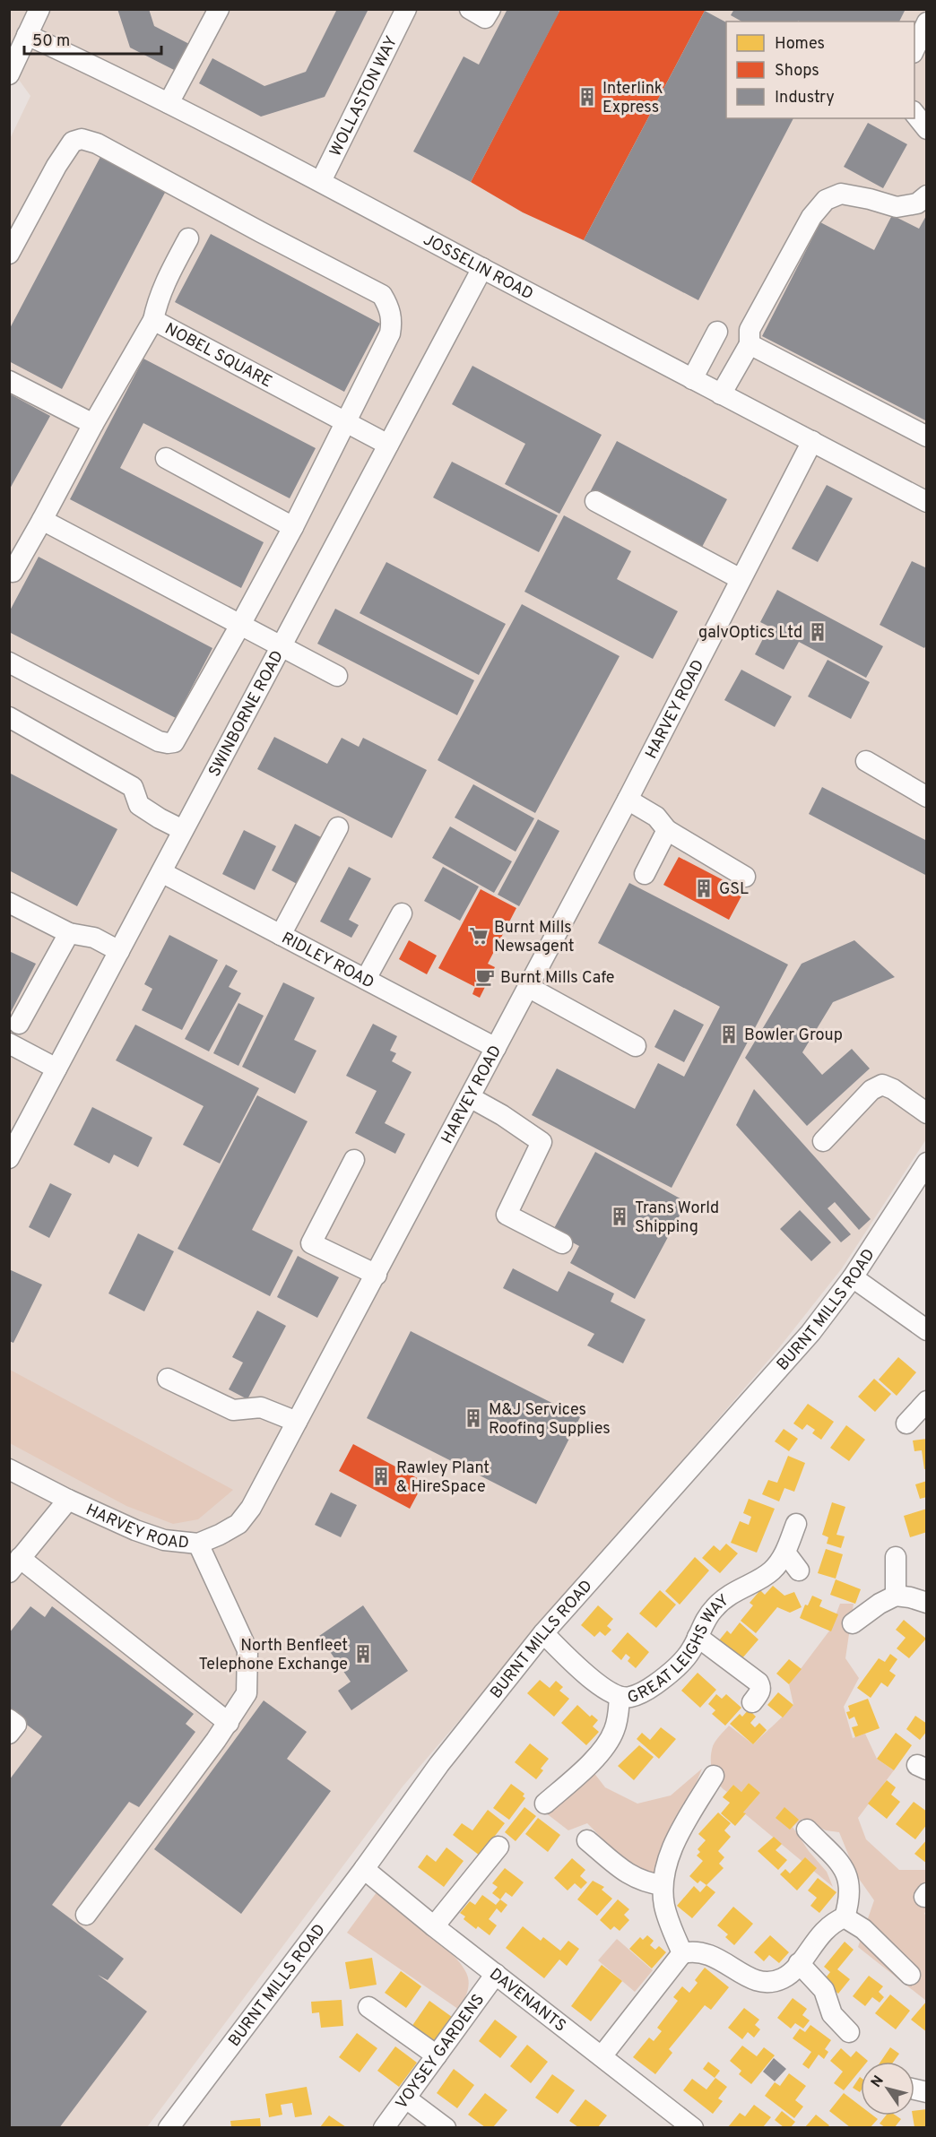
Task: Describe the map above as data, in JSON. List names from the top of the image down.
{
  "streets": {
    "street": [
      "WOLLASTON WAY",
      "JOSSELIN ROAD",
      "NOBEL SQUARE",
      "HARVEY ROAD",
      "SWINBORNE ROAD",
      "RIDLEY ROAD",
      "BURNT MILLS ROAD",
      "GREAT LEIGHS WAY",
      "DAVENANTS",
      "VOYSEY GARDENS"
    ]
  },
  "crossings": [
    ["WOLLASTON WAY", "JOSSELIN ROAD"],
    ["JOSSELIN ROAD", "HARVEY ROAD"],
    ["JOSSELIN ROAD", "SWINBORNE ROAD"],
    ["NOBEL SQUARE", "SWINBORNE ROAD"],
    ["HARVEY ROAD", "RIDLEY ROAD"],
    ["SWINBORNE ROAD", "RIDLEY ROAD"],
    ["BURNT MILLS ROAD", "GREAT LEIGHS WAY"],
    ["BURNT MILLS ROAD", "DAVENANTS"],
    ["DAVENANTS", "VOYSEY GARDENS"]
  ],
  "places": {
    "building": [
      "Interlink Express",
      "galvOptics Ltd",
      "GSL",
      "Bowler Group",
      "Trans World Shipping",
      "M&J Services Roofing Supplies",
      "Rawley Plant & HireSpace",
      "North Benfleet Telephone Exchange"
    ],
    "supermarket": ["Burnt Mills Newsagent"],
    "cafe": ["Burnt Mills Cafe"]
  },
  "legend": ["Homes", "Shops", "Industry"],
  "scale_bar": "50 m",
  "north": "top left"
}
